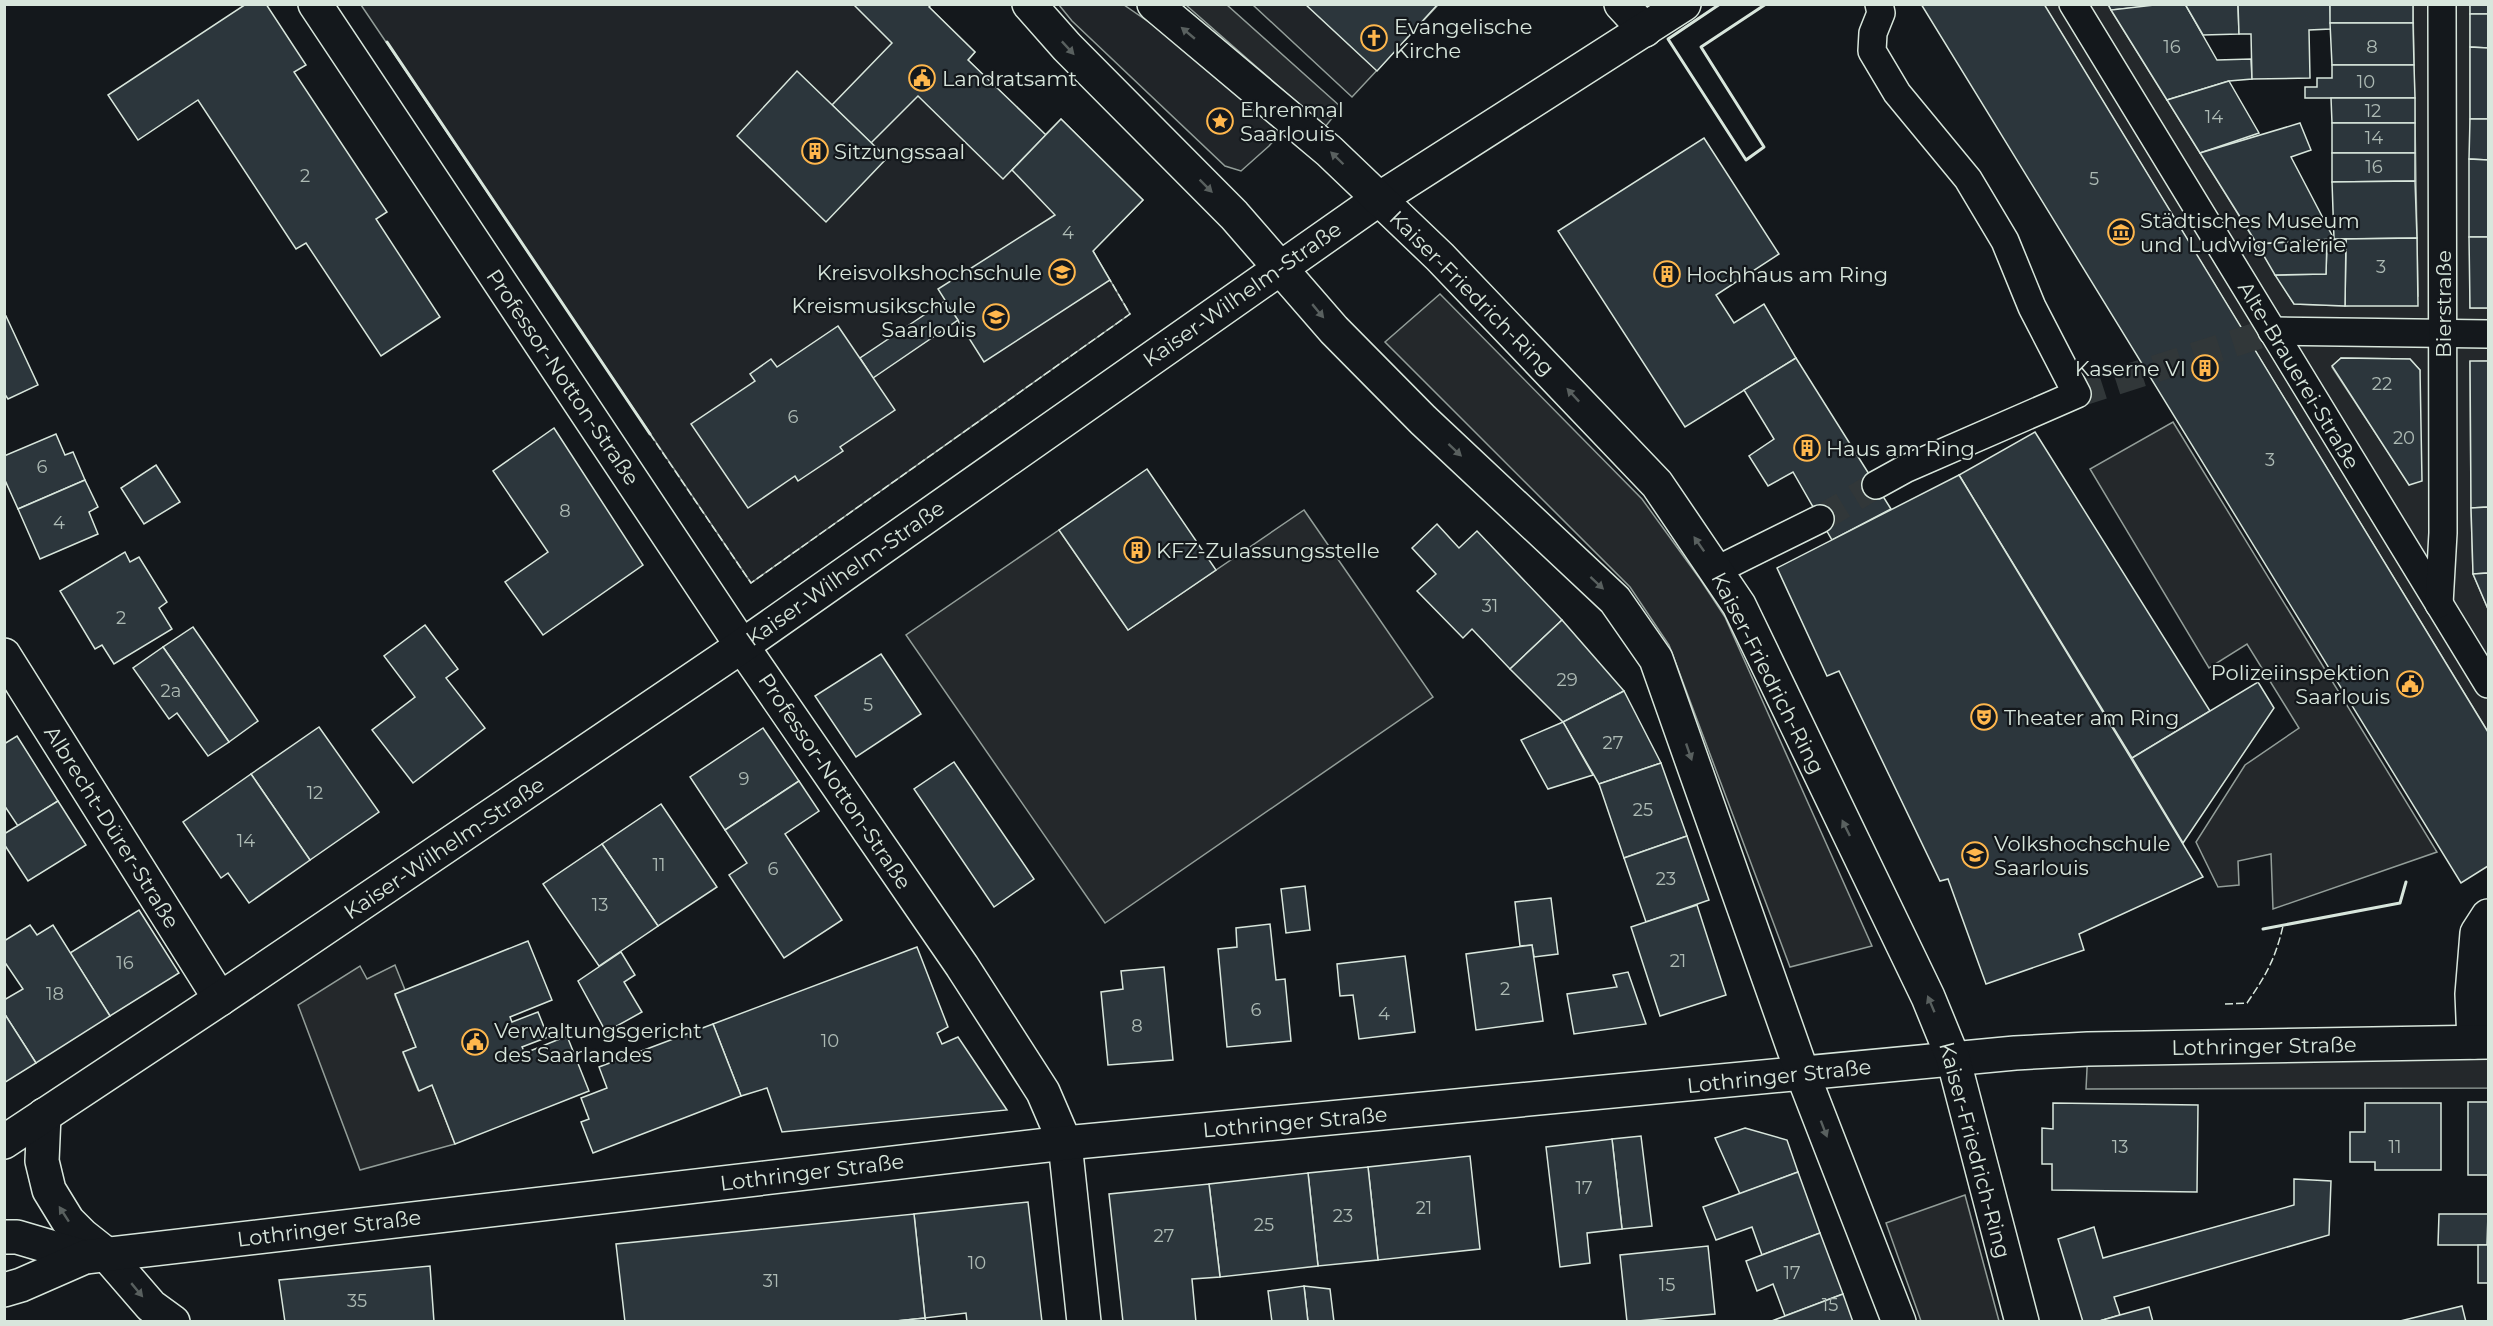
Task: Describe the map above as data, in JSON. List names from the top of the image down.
{
  "streets": {
    "street": [
      "Kaiser-Friedrich-Ring",
      "Kaiser-Wilhelm-Straße",
      "Bierstraße",
      "Alte-Brauerei-Straße",
      "Professor-Notton-Straße",
      "Albrecht-Dürer-Straße",
      "Lothringer Straße"
    ]
  },
  "crossings": [
    ["Kaiser-Friedrich-Ring", "Kaiser-Wilhelm-Straße"],
    ["Kaiser-Friedrich-Ring", "Lothringer Straße"],
    ["Kaiser-Wilhelm-Straße", "Professor-Notton-Straße"],
    ["Kaiser-Wilhelm-Straße", "Albrecht-Dürer-Straße"],
    ["Bierstraße", "Alte-Brauerei-Straße"],
    ["Professor-Notton-Straße", "Lothringer Straße"]
  ],
  "places": {
    "church": ["Evangelische Kirche"],
    "public building": ["Landratsamt", "Polizeiinspektion Saarlouis", "Verwaltungsgericht des Saarlandes"],
    "place": ["Ehrenmal Saarlouis"],
    "building": [
      "Sitzungssaal",
      "Hochhaus am Ring",
      "Kaserne VI",
      "Haus am Ring",
      "KFZ-Zulassungsstelle"
    ],
    "museum": ["Städtisches Museum und Ludwig Galerie"],
    "school or university": ["Kreisvolkshochschule", "Kreismusikschule Saarlouis", "Volkshochschule Saarlouis"],
    "theatre": ["Theater am Ring"]
  },
  "house_numbers": [
    "16",
    "8",
    "10",
    "12",
    "14",
    "14",
    "16",
    "2",
    "5",
    "4",
    "3",
    "22",
    "6",
    "20",
    "3",
    "6",
    "8",
    "4",
    "31",
    "2",
    "29",
    "2a",
    "5",
    "27",
    "9",
    "12",
    "25",
    "14",
    "11",
    "6",
    "23",
    "13",
    "21",
    "16",
    "2",
    "18",
    "6",
    "4",
    "8",
    "10",
    "13",
    "11",
    "17",
    "21",
    "23",
    "25",
    "27",
    "10",
    "17",
    "31",
    "15",
    "35",
    "15"
  ]
}
